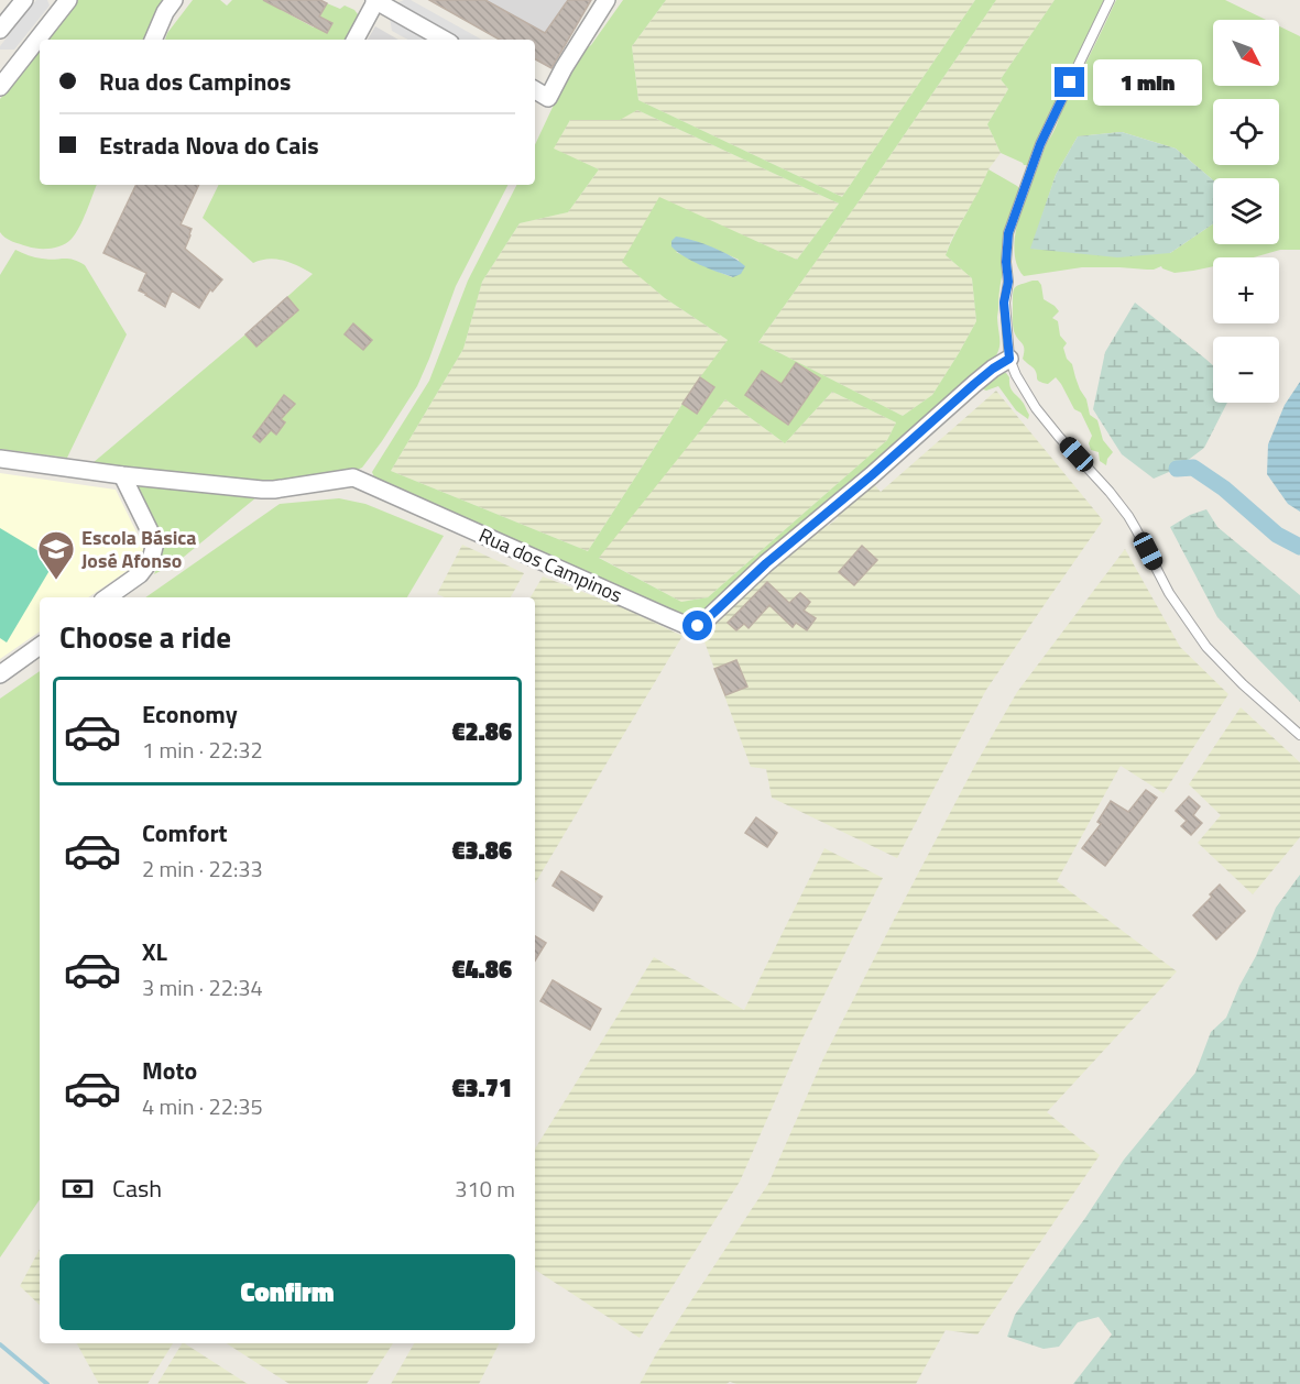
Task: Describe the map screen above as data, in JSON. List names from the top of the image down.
{
  "streets": {
    "street": ["Rua dos Campinos"]
  },
  "places": {
    "school or university": ["Escola Básica José Afonso"]
  },
  "north": "bottom right",
  "page": {
    "map_buttons": ["+", "−"],
    "banner": ["Rua dos Campinos", "Estrada Nova do Cais"],
    "bubble": "1 min",
    "heading": "Choose a ride",
    "list": [
      {
        "name": "Economy",
        "note": "1 min · 22:32",
        "value": "€2.86"
      },
      {
        "name": "Comfort",
        "note": "2 min · 22:33",
        "value": "€3.86"
      },
      {
        "name": "XL",
        "note": "3 min · 22:34",
        "value": "€4.86"
      },
      {
        "name": "Moto",
        "note": "4 min · 22:35",
        "value": "€3.71"
      }
    ],
    "pay": ["Cash", "310 m"],
    "buttons": "Confirm"
  }
}
